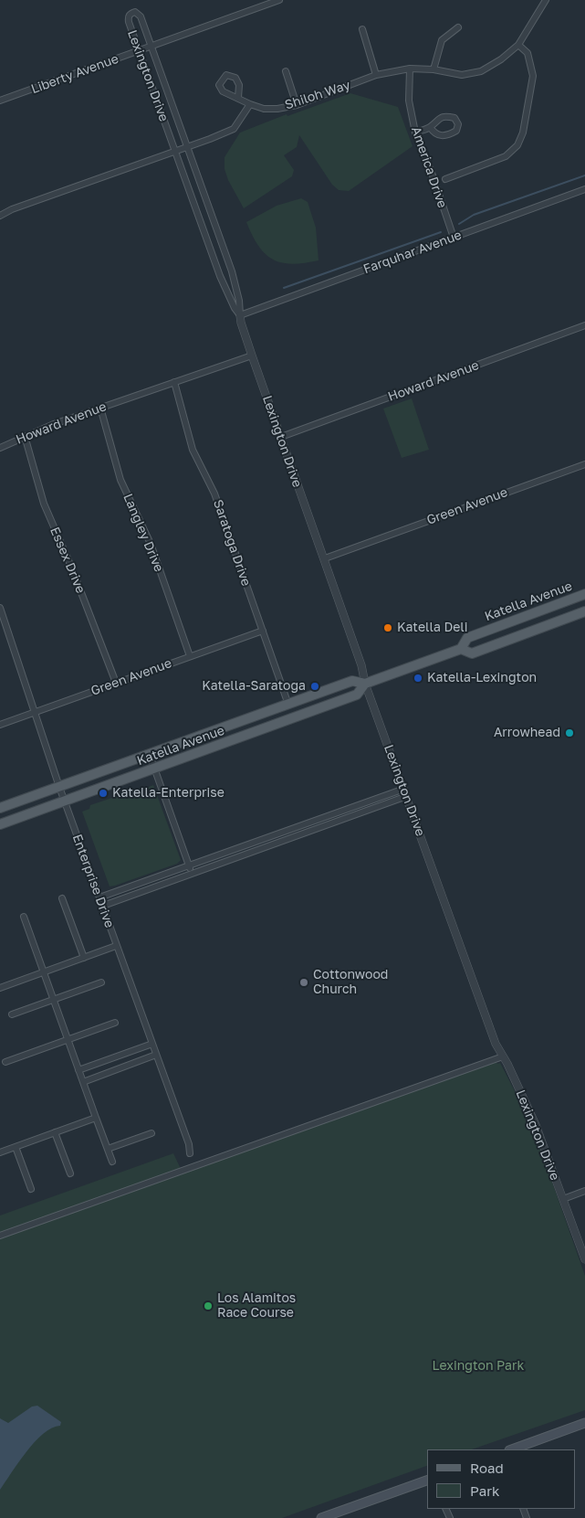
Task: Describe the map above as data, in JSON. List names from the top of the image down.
{
  "streets": {
    "main road": ["Katella Avenue"],
    "street": [
      "Liberty Avenue",
      "Lexington Drive",
      "Shiloh Way",
      "America Drive",
      "Farquhar Avenue",
      "Howard Avenue",
      "Green Avenue",
      "Langley Drive",
      "Saratoga Drive",
      "Essex Drive",
      "Enterprise Drive"
    ]
  },
  "crossings": [
    ["Liberty Avenue", "Lexington Drive"],
    ["Lexington Drive", "Farquhar Avenue"],
    ["Lexington Drive", "Howard Avenue"],
    ["Lexington Drive", "Green Avenue"],
    ["Lexington Drive", "Katella Avenue"],
    ["Shiloh Way", "America Drive"],
    ["America Drive", "Farquhar Avenue"],
    ["Howard Avenue", "Langley Drive"],
    ["Howard Avenue", "Saratoga Drive"],
    ["Howard Avenue", "Essex Drive"],
    ["Green Avenue", "Langley Drive"],
    ["Green Avenue", "Saratoga Drive"],
    ["Green Avenue", "Essex Drive"],
    ["Green Avenue", "Enterprise Drive"],
    ["Saratoga Drive", "Katella Avenue"],
    ["Katella Avenue", "Enterprise Drive"]
  ],
  "parks": ["Lexington Park"],
  "places": [
    "Katella Deli",
    "Katella-Lexington",
    "Katella-Saratoga",
    "Arrowhead",
    "Katella-Enterprise",
    "Cottonwood Church",
    "Los Alamitos Race Course"
  ],
  "legend": ["Road", "Park"]
}
